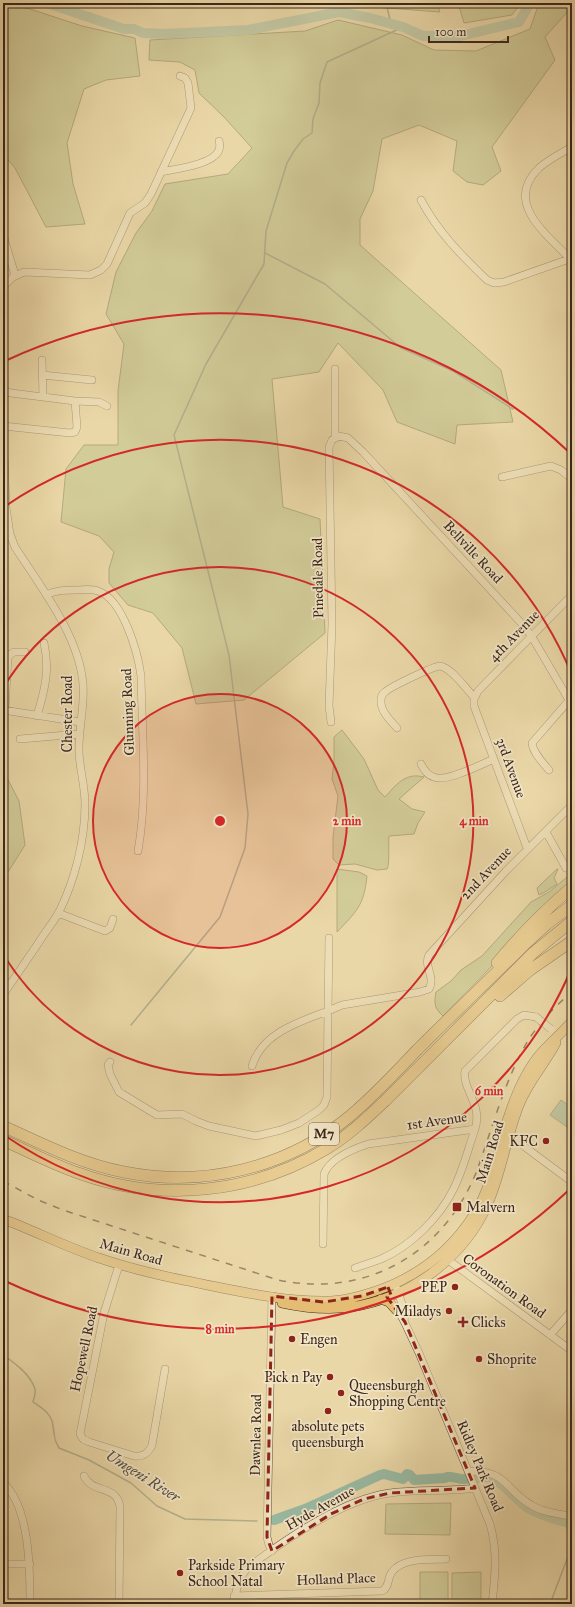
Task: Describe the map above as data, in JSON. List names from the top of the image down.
{
  "streets": {
    "highway": ["M7"],
    "main road": ["Main Road"],
    "street": [
      "Bellville Road",
      "Pinedale Road",
      "4th Avenue",
      "Glunning Road",
      "Chester Road",
      "3rd Avenue",
      "2nd Avenue",
      "1st Avenue",
      "Coronation Road",
      "Hopewell Road",
      "Dawnlea Road",
      "Ridley Park Road",
      "Hyde Avenue",
      "Holland Place"
    ]
  },
  "crossings": [
    ["Bellville Road", "Pinedale Road"],
    ["Bellville Road", "4th Avenue"],
    ["4th Avenue", "3rd Avenue"],
    ["Glunning Road", "Chester Road"],
    ["3rd Avenue", "2nd Avenue"],
    ["1st Avenue", "Main Road"],
    ["Main Road", "Coronation Road"],
    ["Main Road", "Hopewell Road"],
    ["Main Road", "Dawnlea Road"],
    ["Main Road", "Ridley Park Road"],
    ["Dawnlea Road", "Hyde Avenue"],
    ["Ridley Park Road", "Hyde Avenue"],
    ["Hyde Avenue", "Holland Place"]
  ],
  "water": ["Umgeni River"],
  "places": {
    "other": [
      "KFC",
      "PEP",
      "Miladys",
      "Engen",
      "Shoprite",
      "Pick n Pay",
      "Queensburgh Shopping Centre",
      "absolute pets queensburgh",
      "Parkside Primary School Natal"
    ],
    "transit": ["Malvern"],
    "health": ["Clicks"]
  },
  "scale_bar": "100 m",
  "rings": [
    "2 min",
    "4 min",
    "6 min",
    "8 min"
  ]
}
